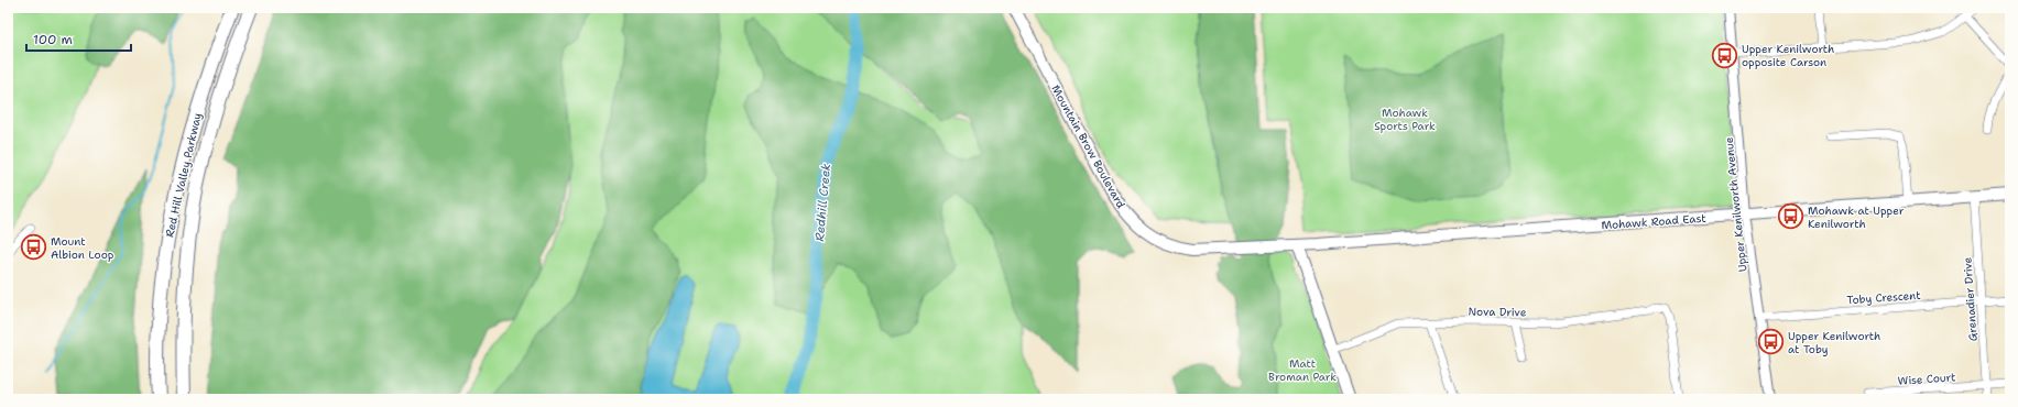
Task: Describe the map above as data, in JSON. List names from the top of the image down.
{
  "streets": {
    "highway": ["Red Hill Valley Parkway"],
    "main road": ["Mountain Brow Boulevard", "Mohawk Road East"],
    "street": [
      "Upper Kenilworth Avenue",
      "Toby Crescent",
      "Grenadier Drive",
      "Nova Drive",
      "Wise Court"
    ]
  },
  "crossings": [
    ["Mountain Brow Boulevard", "Mohawk Road East"],
    ["Upper Kenilworth Avenue", "Mohawk Road East"],
    ["Upper Kenilworth Avenue", "Toby Crescent"],
    ["Mohawk Road East", "Grenadier Drive"],
    ["Toby Crescent", "Grenadier Drive"],
    ["Grenadier Drive", "Wise Court"]
  ],
  "water": ["Redhill Creek"],
  "parks": ["Mohawk Sports Park", "Matt Broman Park"],
  "places": {
    "bus stop": [
      "Upper Kenilworth opposite Carson",
      "Mohawk at Upper Kenilworth",
      "Mount Albion Loop",
      "Upper Kenilworth at Toby"
    ]
  },
  "scale_bar": "100 m"
}
